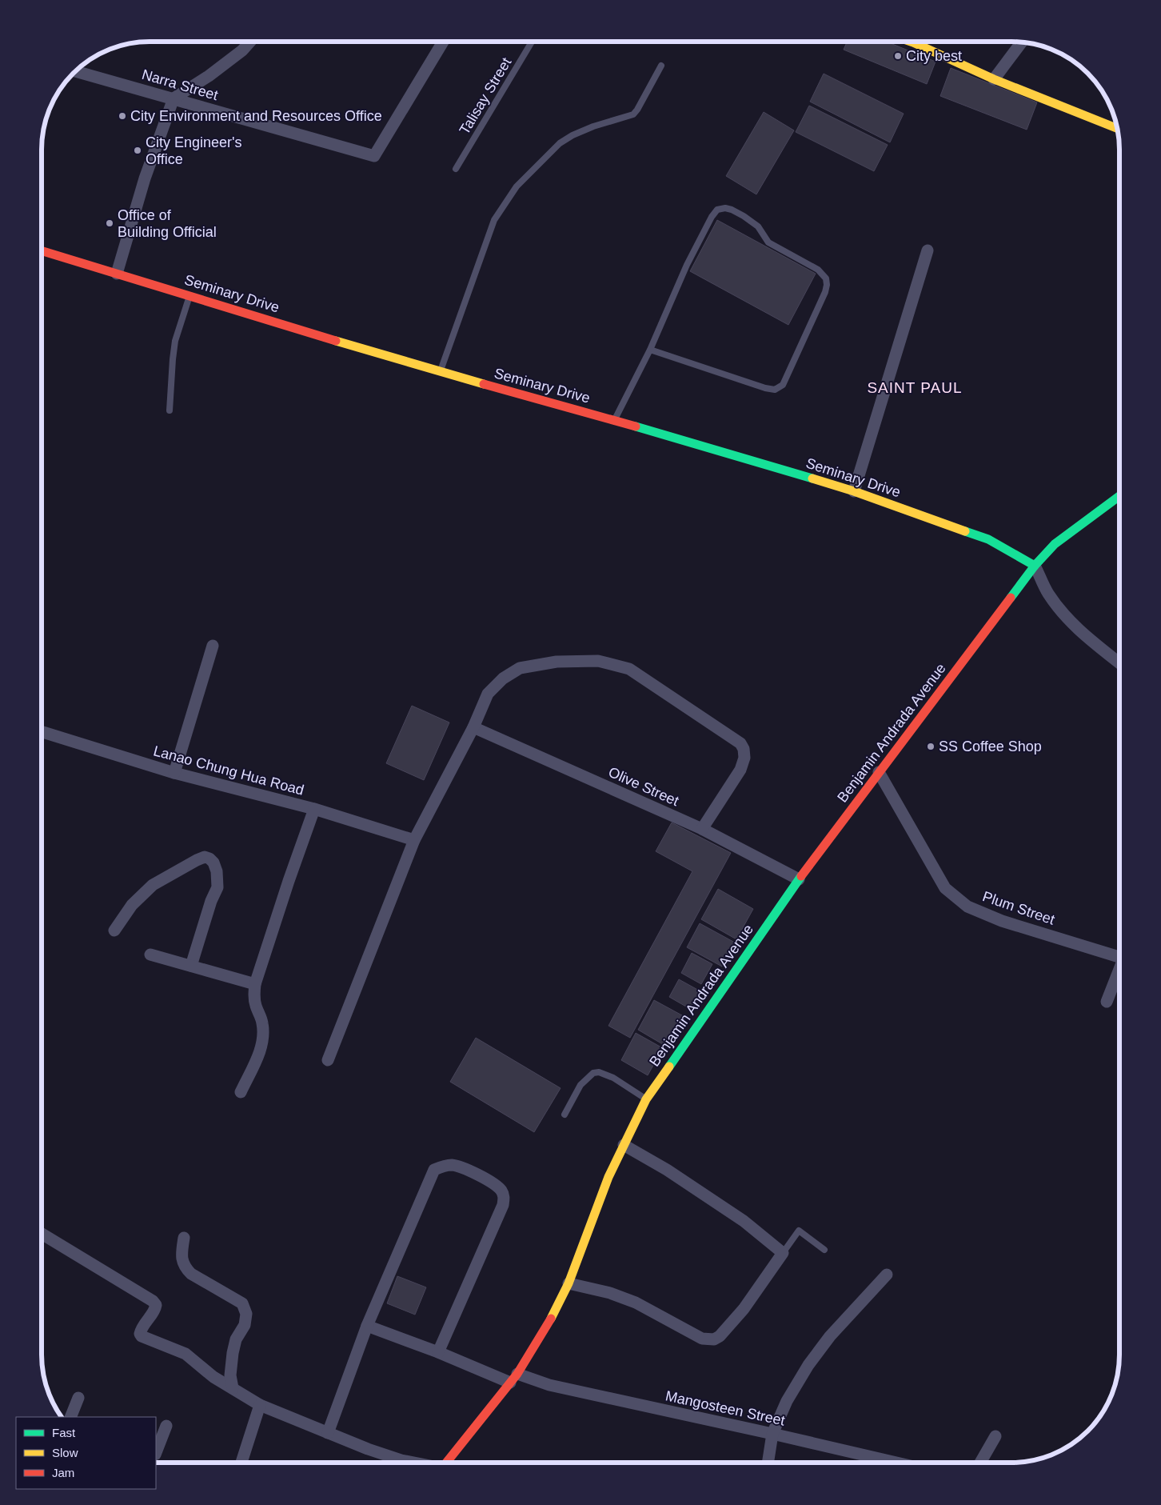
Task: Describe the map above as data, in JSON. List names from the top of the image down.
{
  "streets": {
    "street": [
      "Narra Street",
      "Seminary Drive",
      "Benjamin Andrada Avenue",
      "Lanao Chung Hua Road",
      "Olive Street",
      "Plum Street",
      "Mangosteen Street"
    ],
    "lane": ["Talisay Street"]
  },
  "crossings": [
    ["Seminary Drive", "Benjamin Andrada Avenue"],
    ["Benjamin Andrada Avenue", "Olive Street"],
    ["Benjamin Andrada Avenue", "Plum Street"],
    ["Benjamin Andrada Avenue", "Mangosteen Street"]
  ],
  "districts": ["SAINT PAUL"],
  "places": [
    "City best",
    "City Environment and Resources Office",
    "City Engineer's Office",
    "Office of Building Official",
    "SS Coffee Shop"
  ],
  "legend": ["Fast", "Slow", "Jam"]
}
